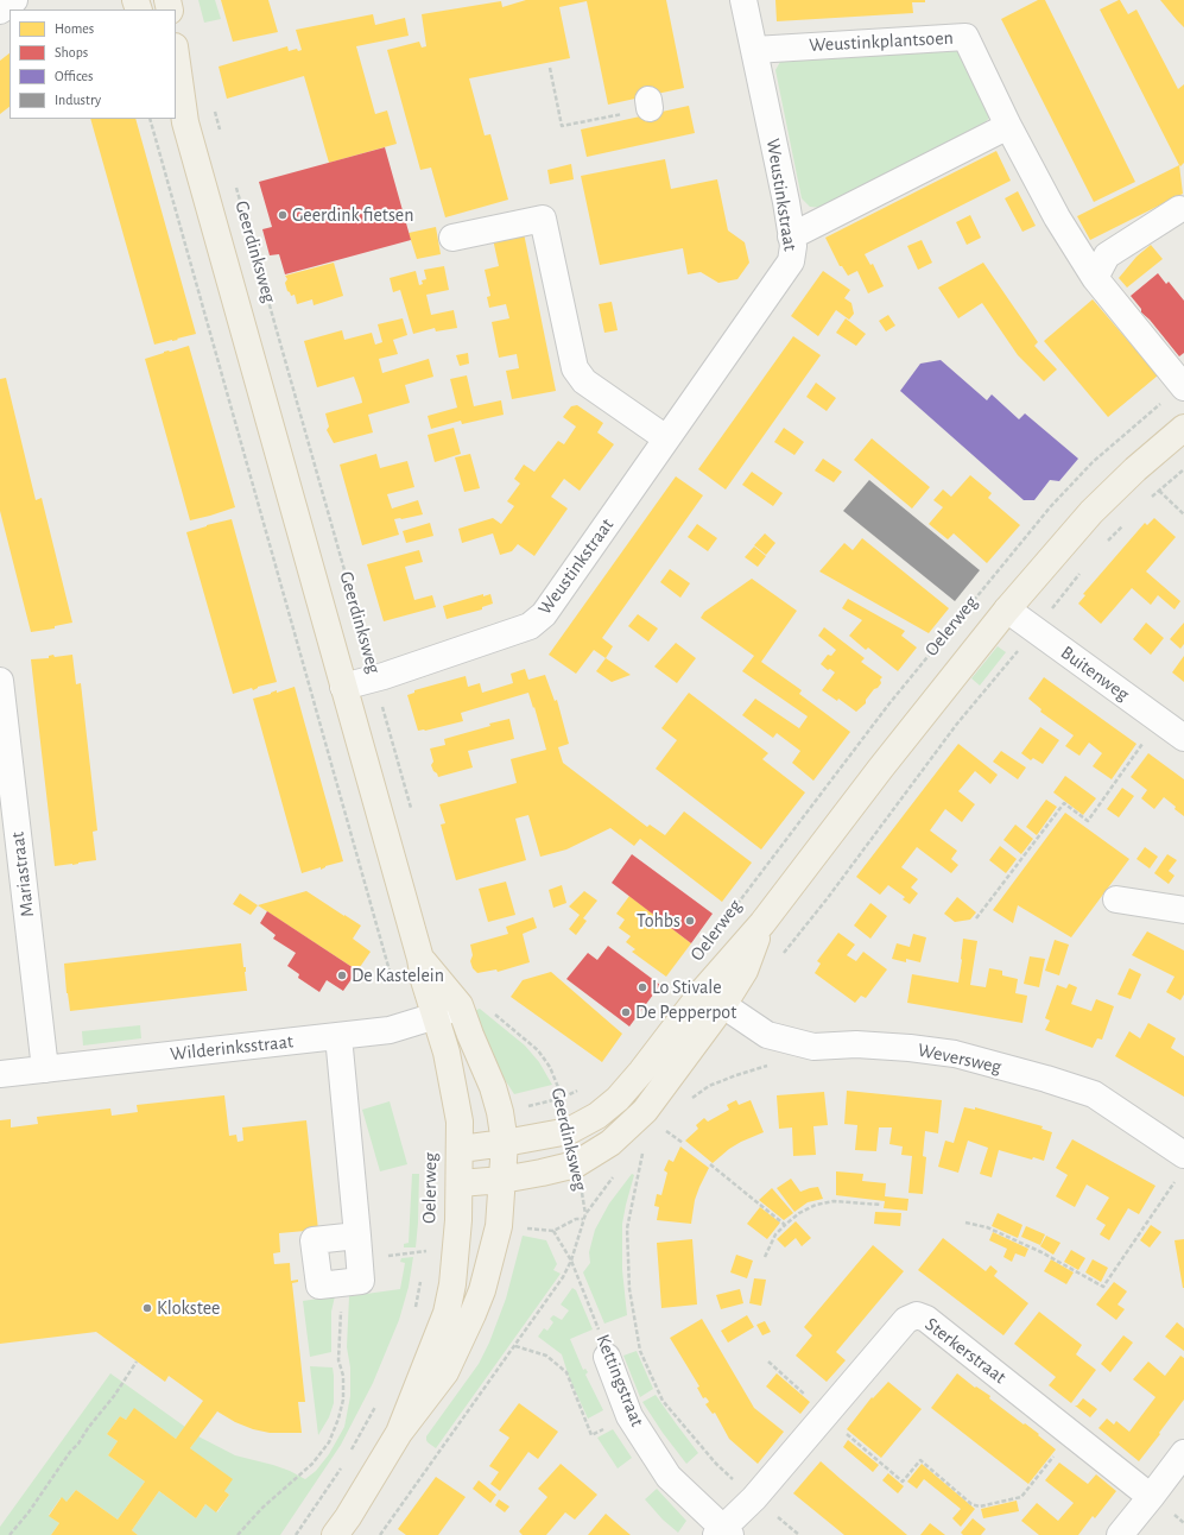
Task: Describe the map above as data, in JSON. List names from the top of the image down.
{
  "streets": {
    "main road": ["Geerdinksweg", "Oelerweg"],
    "street": [
      "Weustinkplantsoen",
      "Weustinkstraat",
      "Buitenweg",
      "Mariastraat",
      "Wilderinksstraat",
      "Weversweg",
      "Sterkerstraat",
      "Kettingstraat"
    ]
  },
  "crossings": [
    ["Weustinkplantsoen", "Weustinkstraat"],
    ["Weustinkplantsoen", "Oelerweg"],
    ["Weustinkstraat", "Geerdinksweg"],
    ["Geerdinksweg", "Oelerweg"],
    ["Geerdinksweg", "Wilderinksstraat"],
    ["Oelerweg", "Buitenweg"],
    ["Oelerweg", "Weversweg"],
    ["Mariastraat", "Wilderinksstraat"],
    ["Sterkerstraat", "Kettingstraat"]
  ],
  "places": [
    "Geerdink fietsen",
    "Tohbs",
    "De Kastelein",
    "Lo Stivale",
    "De Pepperpot",
    "Klokstee"
  ],
  "legend": [
    "Homes",
    "Shops",
    "Offices",
    "Industry"
  ]
}
